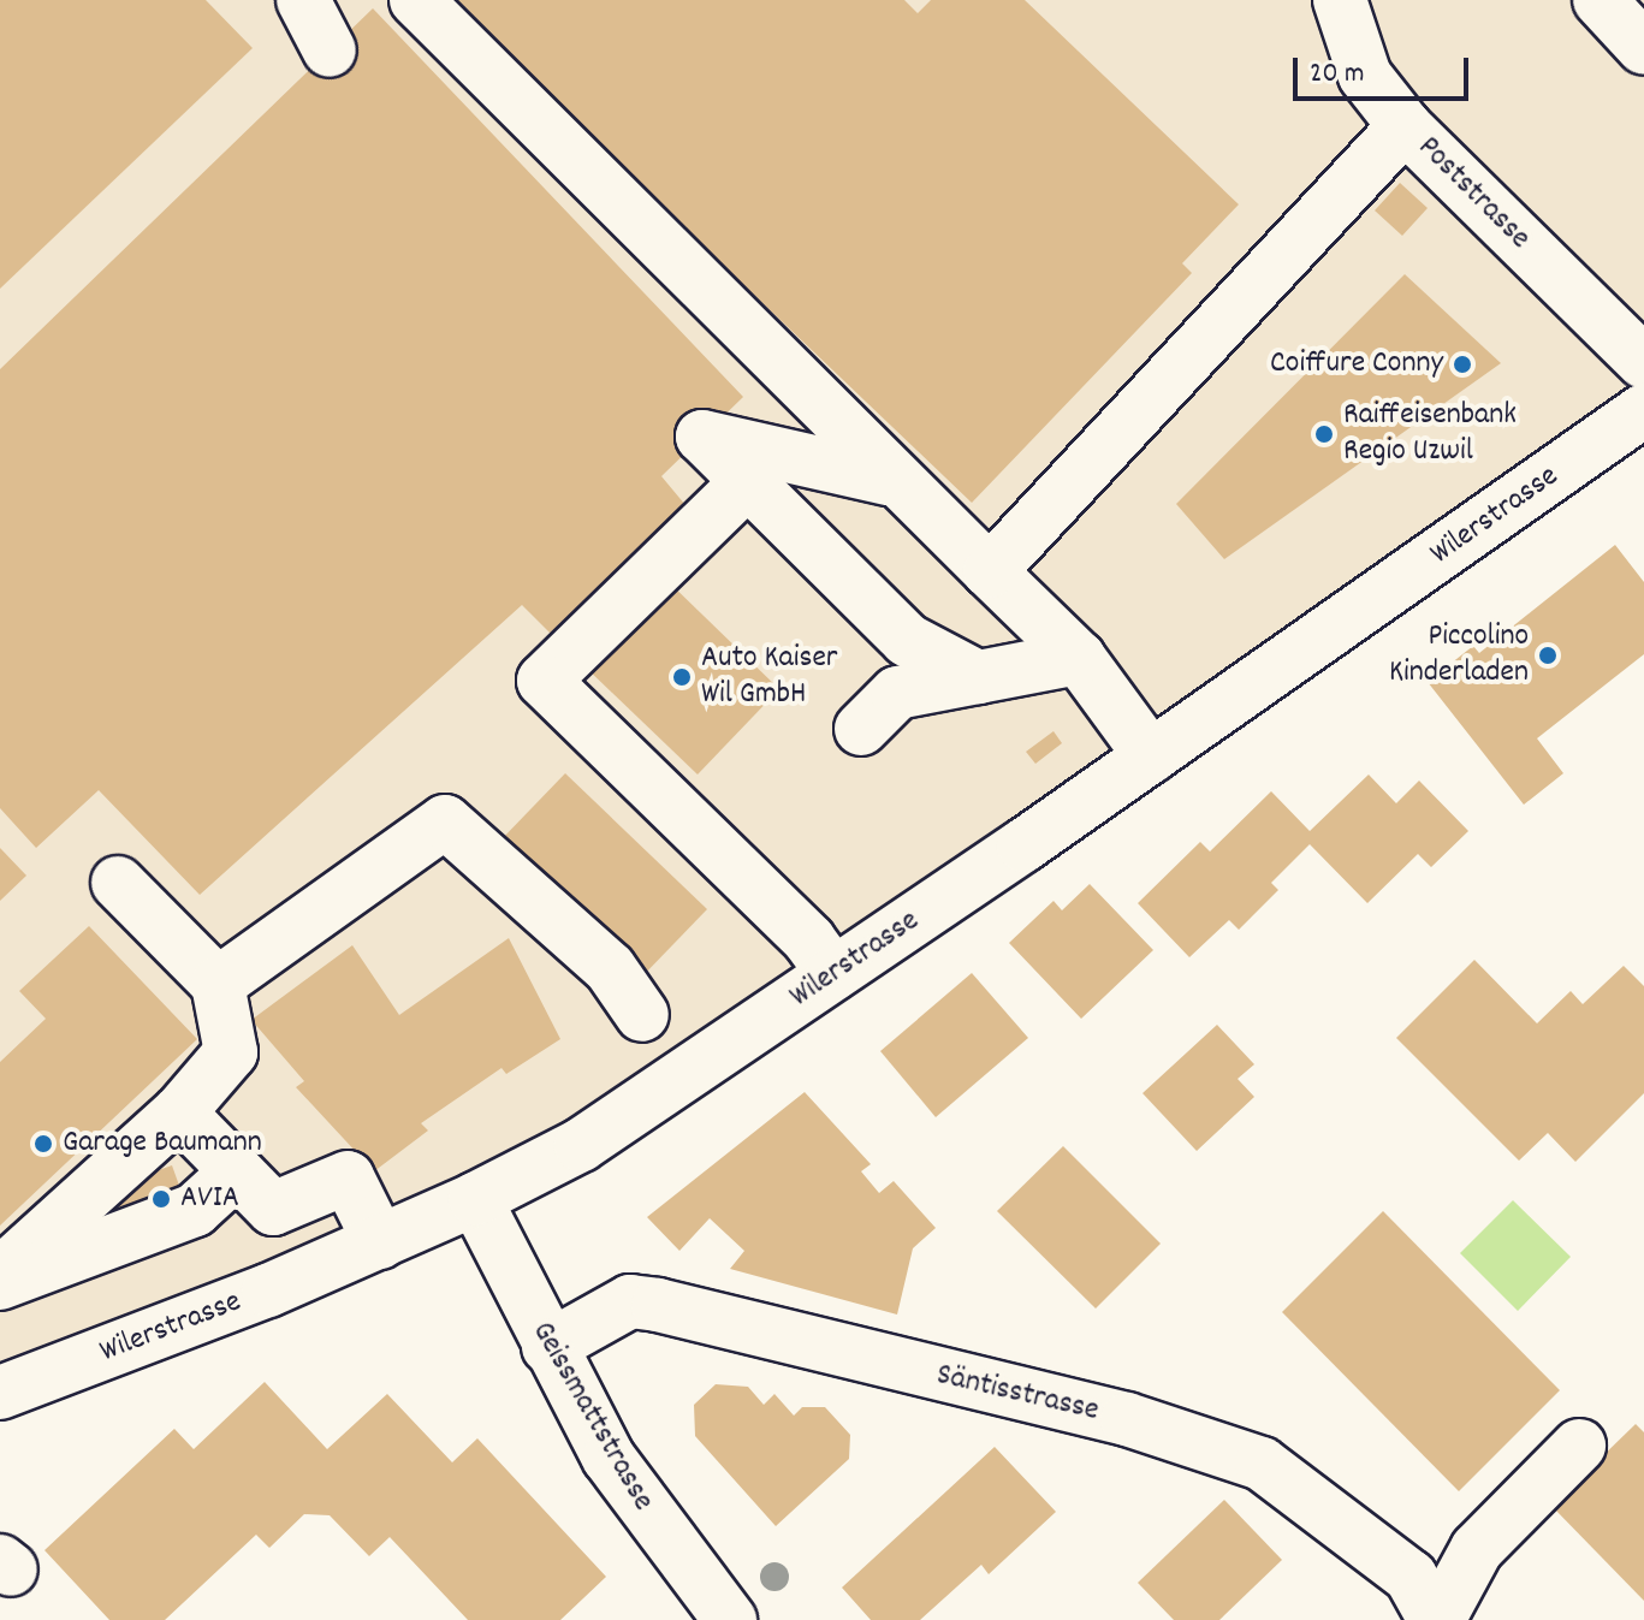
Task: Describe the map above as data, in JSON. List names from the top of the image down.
{
  "streets": {
    "street": [
      "Poststrasse",
      "Wilerstrasse",
      "Säntisstrasse",
      "Geissmattstrasse"
    ]
  },
  "crossings": [
    ["Wilerstrasse", "Geissmattstrasse"],
    ["Säntisstrasse", "Geissmattstrasse"]
  ],
  "places": [
    "Coiffure Conny",
    "Raiffeisenbank Regio Uzwil",
    "Piccolino Kinderladen",
    "Auto Kaiser Wil GmbH",
    "Garage Baumann",
    "AVIA"
  ],
  "scale_bar": "20 m"
}
